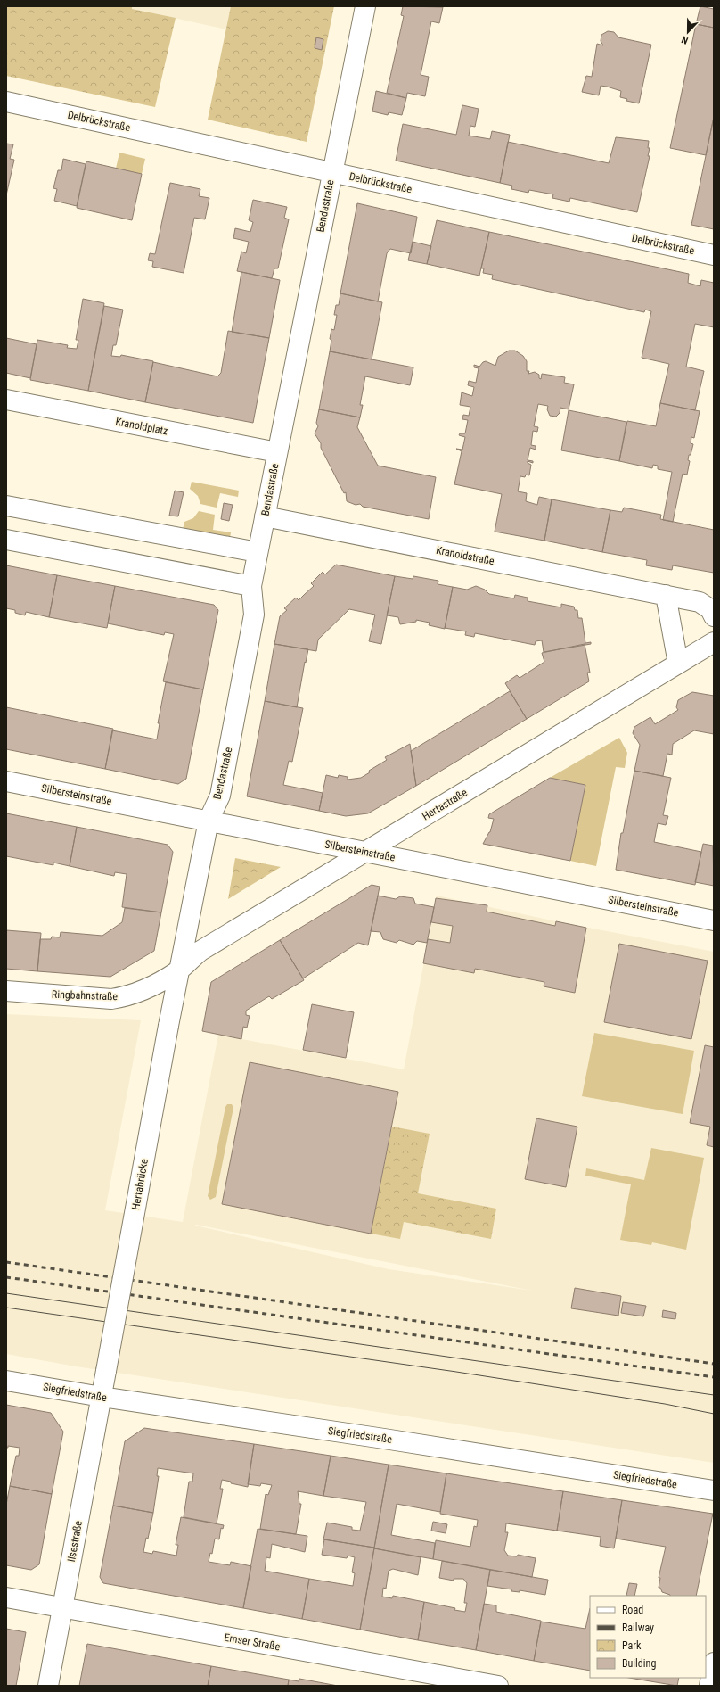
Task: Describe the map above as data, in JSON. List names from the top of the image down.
{
  "streets": {
    "street": [
      "Delbrückstraße",
      "Bendastraße",
      "Kranoldplatz",
      "Kranoldstraße",
      "Silbersteinstraße",
      "Hertastraße",
      "Ringbahnstraße",
      "Hertabrücke",
      "Siegfriedstraße",
      "Ilsestraße",
      "Emser Straße"
    ]
  },
  "crossings": [
    ["Delbrückstraße", "Bendastraße"],
    ["Bendastraße", "Kranoldplatz"],
    ["Bendastraße", "Kranoldstraße"],
    ["Bendastraße", "Silbersteinstraße"],
    ["Bendastraße", "Hertastraße"],
    ["Bendastraße", "Ringbahnstraße"],
    ["Bendastraße", "Hertabrücke"],
    ["Silbersteinstraße", "Hertastraße"],
    ["Hertastraße", "Ringbahnstraße"],
    ["Hertastraße", "Hertabrücke"],
    ["Ringbahnstraße", "Hertabrücke"],
    ["Hertabrücke", "Siegfriedstraße"],
    ["Hertabrücke", "Ilsestraße"],
    ["Siegfriedstraße", "Ilsestraße"],
    ["Ilsestraße", "Emser Straße"]
  ],
  "legend": [
    "Road",
    "Railway",
    "Park",
    "Building"
  ],
  "north": "bottom"
}
